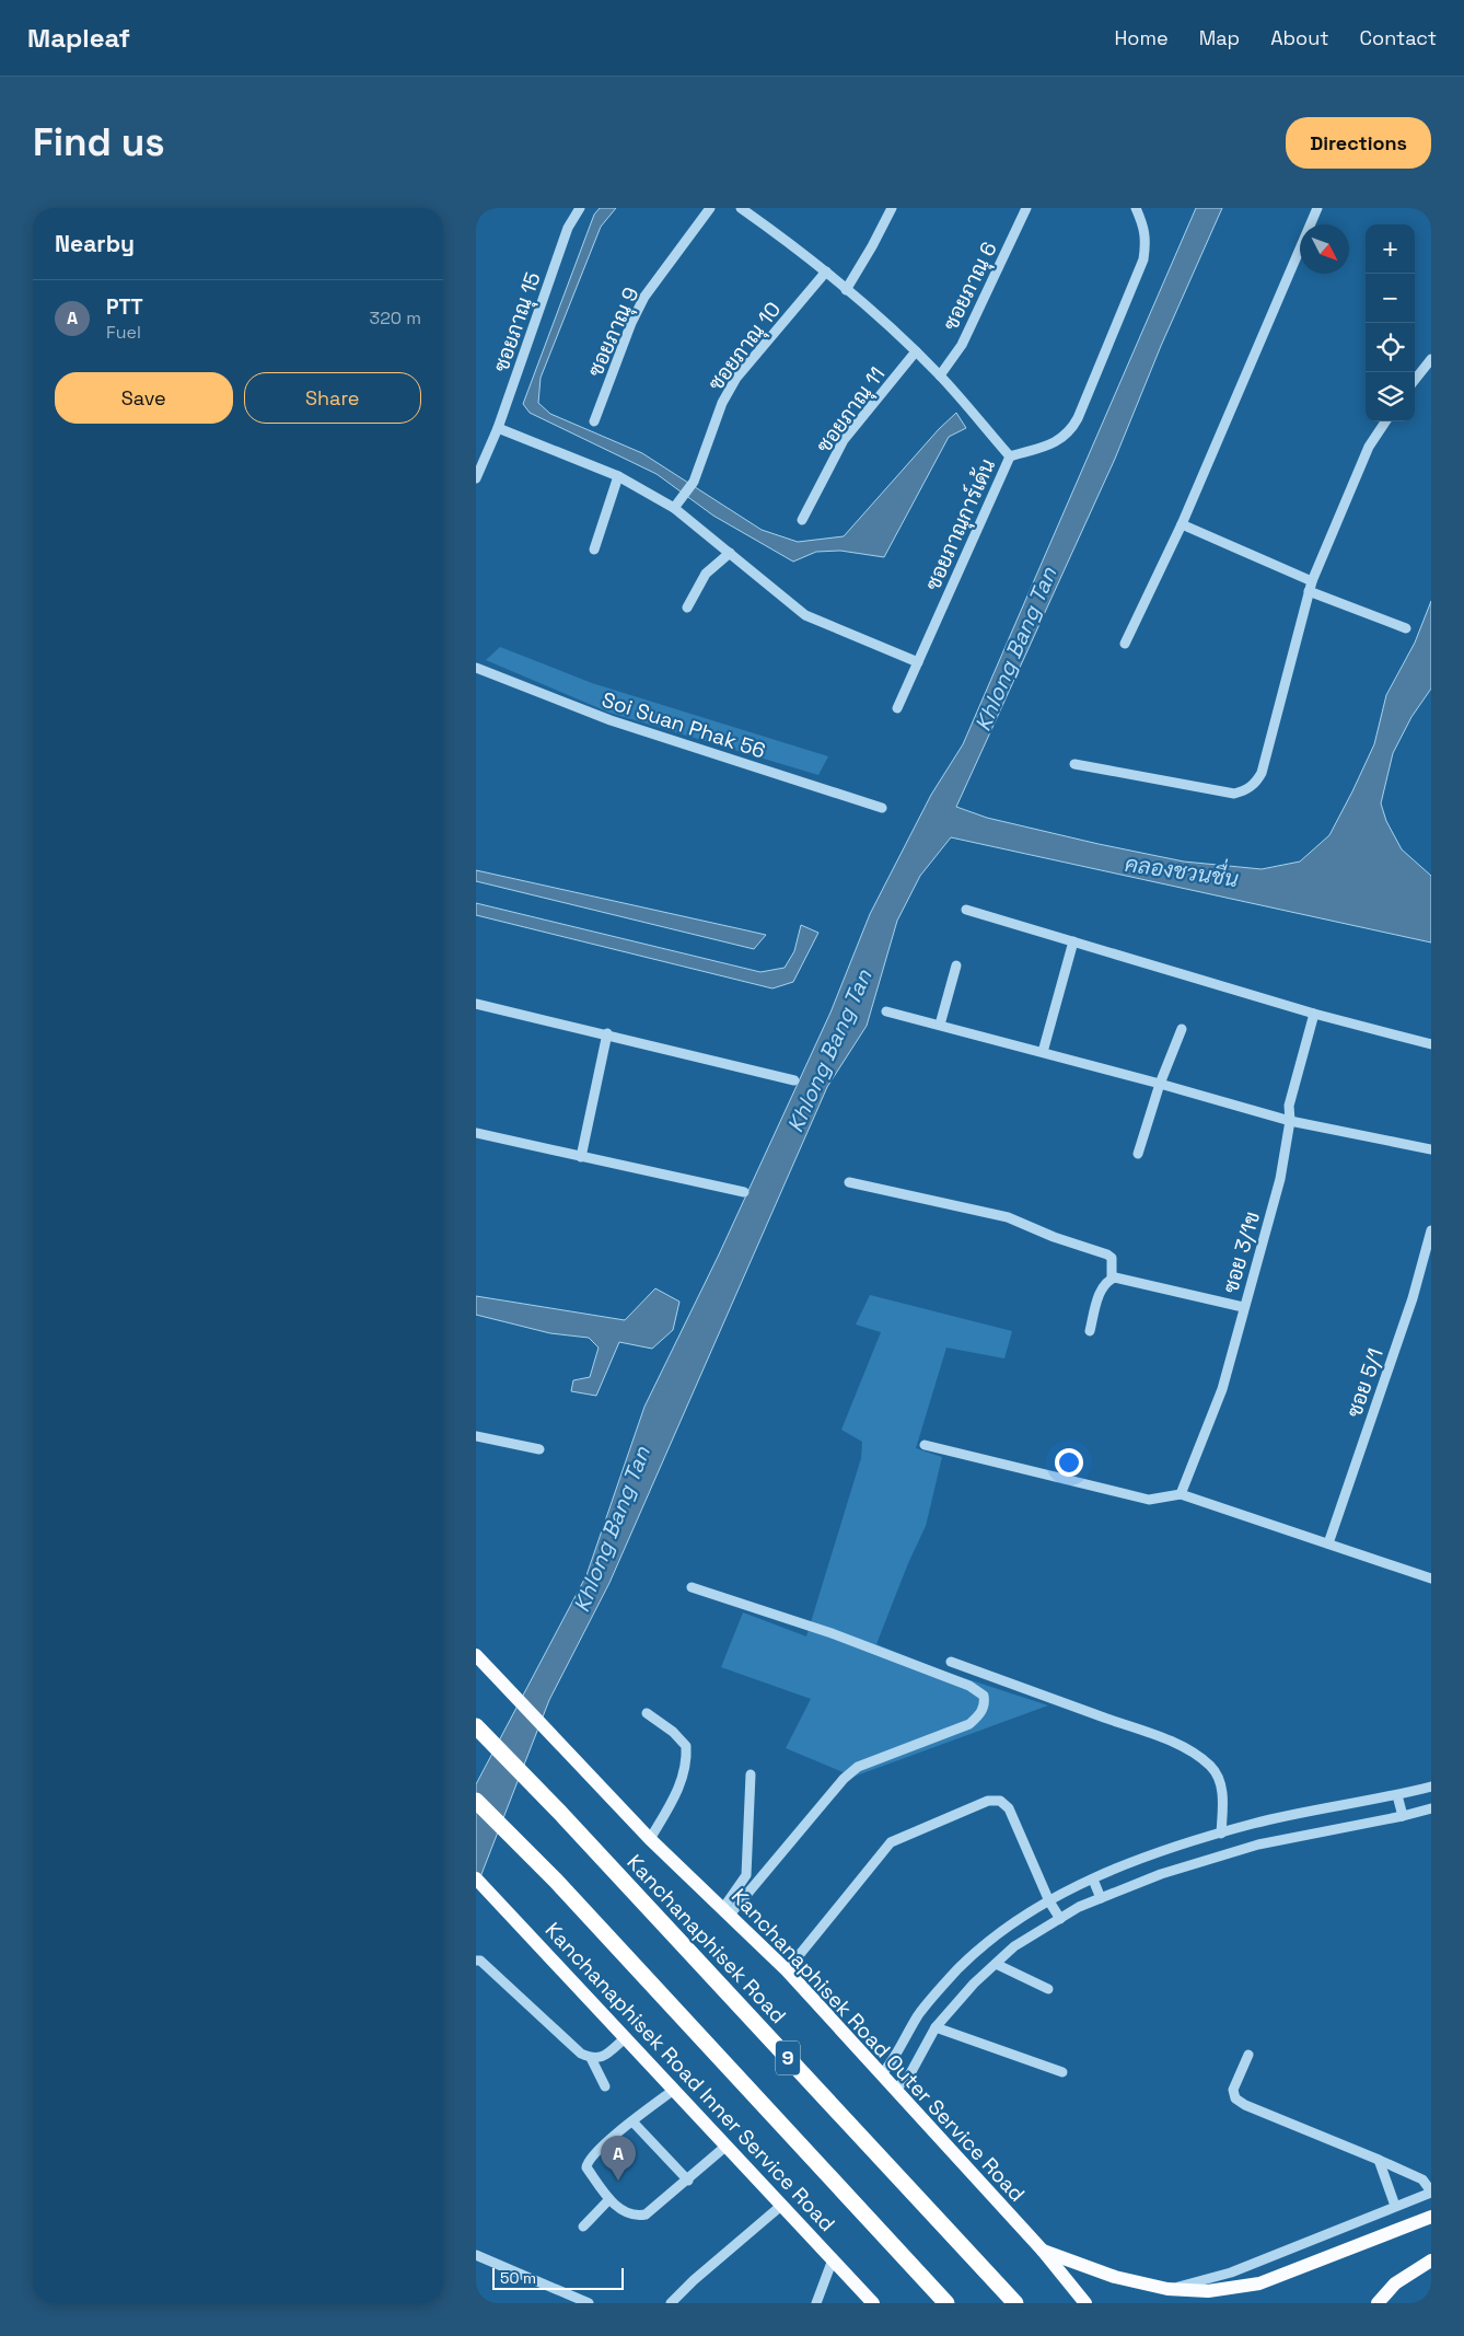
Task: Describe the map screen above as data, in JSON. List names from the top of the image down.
{
  "streets": {
    "highway": ["Kanchanaphisek Road", "9"],
    "main road": ["Kanchanaphisek Road Outer Service Road", "Kanchanaphisek Road Inner Service Road"],
    "street": [
      "ซอยภาณุ 6",
      "ซอยภาณุ 15",
      "ซอยภาณุ 9",
      "ซอยภาณุ 10",
      "ซอยภาณุ 11",
      "ซอยภาณุการ์เด้น",
      "Soi Suan Phak 56",
      "ซอย 3/1ข",
      "ซอย 5/1"
    ]
  },
  "water": ["Khlong Bang Tan", "คลองชวนชื่น"],
  "scale_bar": "50 m",
  "north": "bottom right",
  "page": {
    "header": "Mapleaf",
    "nav": [
      "Home",
      "Map",
      "About",
      "Contact"
    ],
    "buttons": [
      "Directions",
      ["Save", "Share"]
    ],
    "title": "Find us",
    "heading": "Nearby",
    "map_buttons": ["+", "−"],
    "list": [
      {
        "mark": "A",
        "name": "PTT",
        "note": "Fuel",
        "value": "320 m"
      }
    ],
    "pins": "A",
    "scale": "50 m"
  }
}
